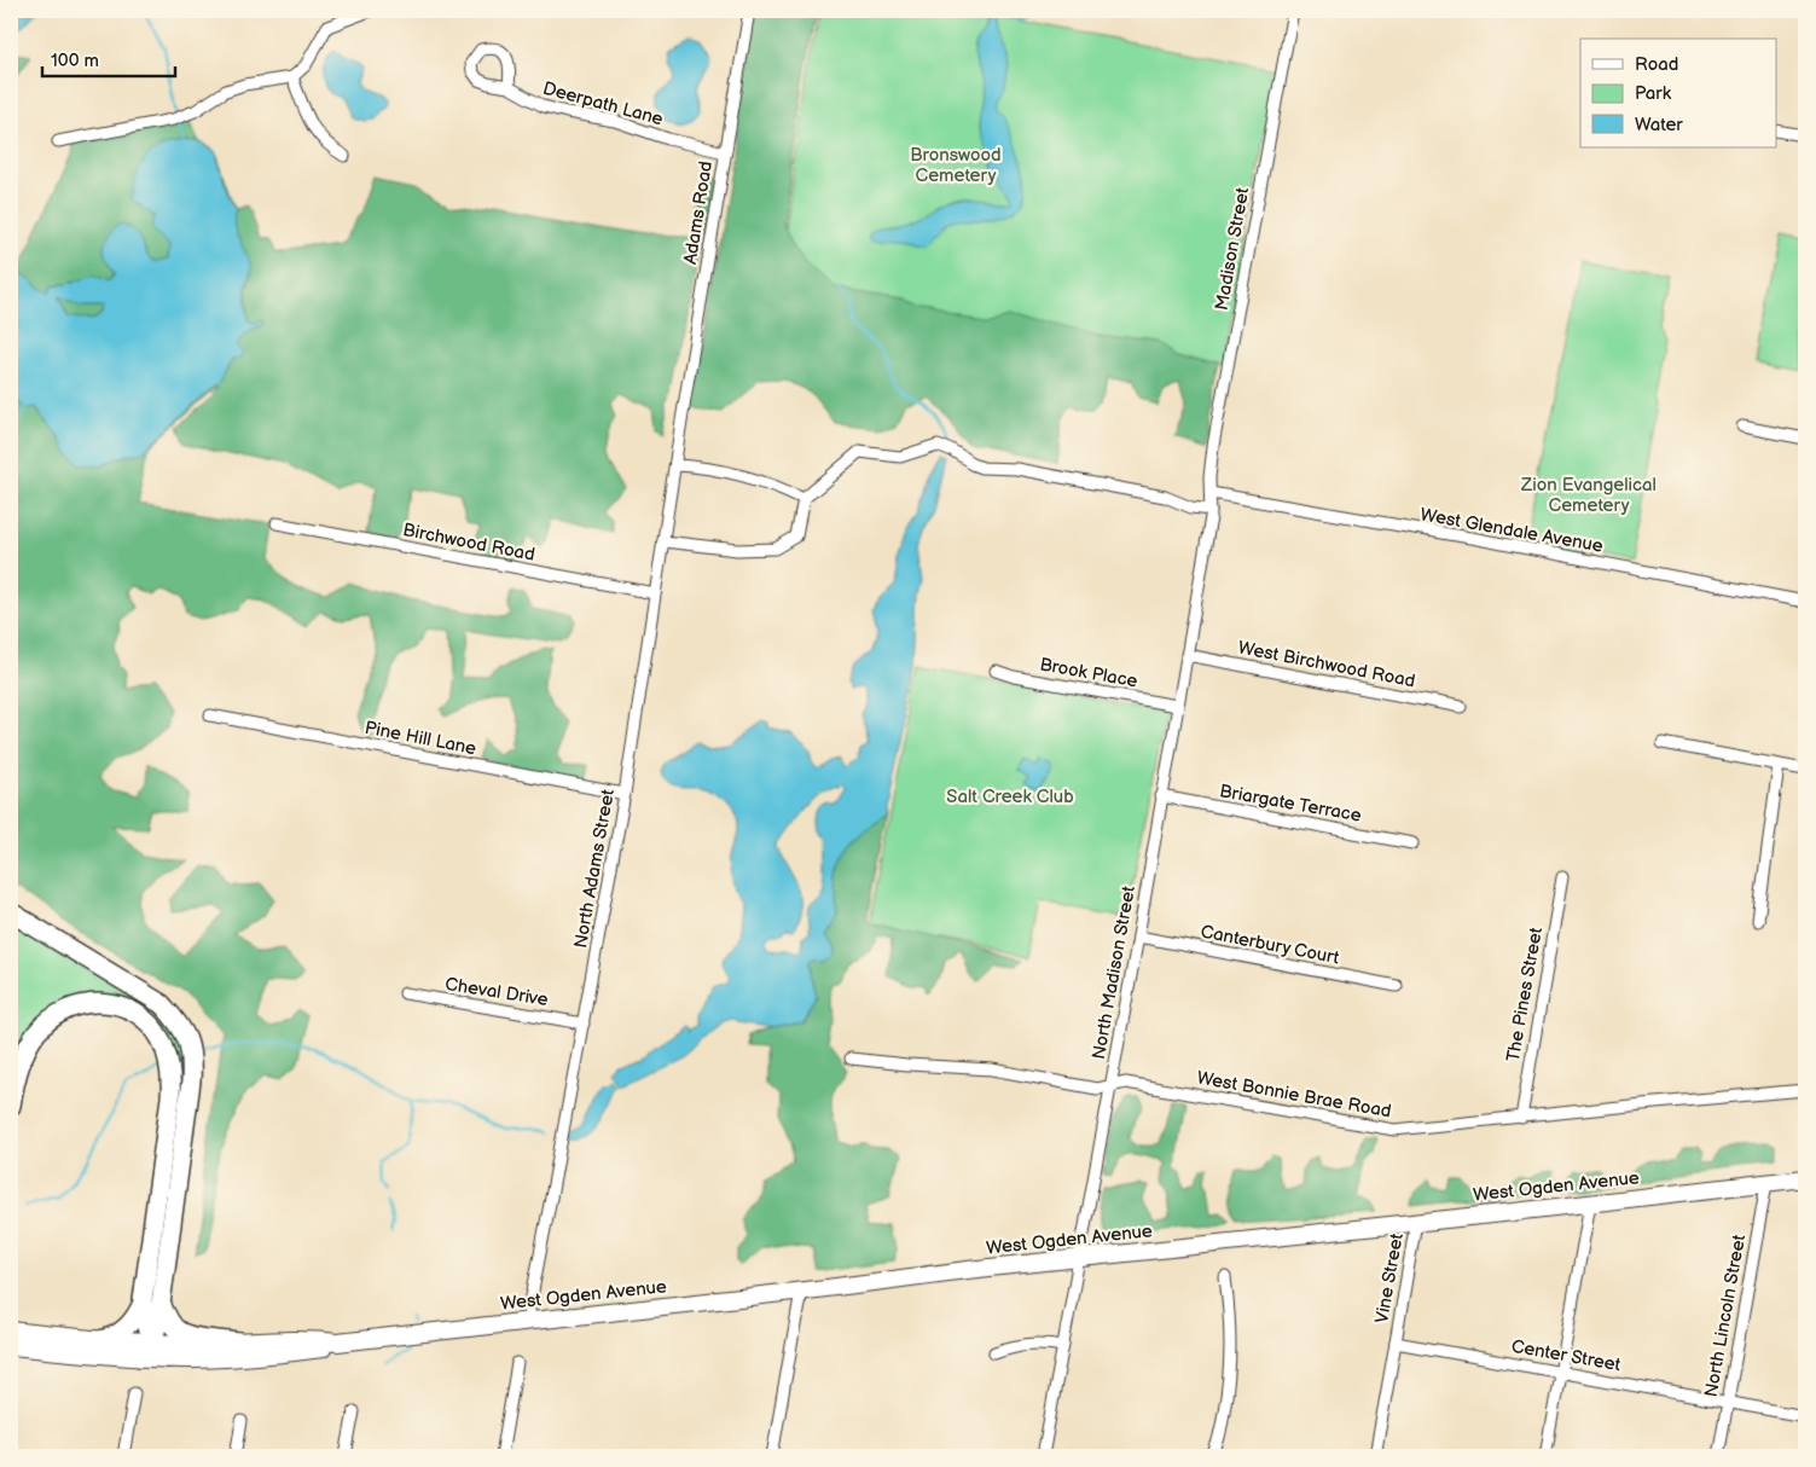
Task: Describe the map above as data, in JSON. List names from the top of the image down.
{
  "streets": {
    "main road": ["West Ogden Avenue"],
    "street": [
      "Deerpath Lane",
      "Adams Road",
      "Madison Street",
      "West Glendale Avenue",
      "Birchwood Road",
      "West Birchwood Road",
      "Brook Place",
      "Pine Hill Lane",
      "Briargate Terrace",
      "North Adams Street",
      "Canterbury Court",
      "North Madison Street",
      "Cheval Drive",
      "The Pines Street",
      "West Bonnie Brae Road",
      "Vine Street",
      "North Lincoln Street",
      "Center Street"
    ]
  },
  "crossings": [
    ["Deerpath Lane", "Adams Road"],
    ["Adams Road", "North Adams Street"],
    ["Madison Street", "West Glendale Avenue"],
    ["Madison Street", "North Madison Street"],
    ["West Glendale Avenue", "North Madison Street"],
    ["Birchwood Road", "North Adams Street"],
    ["West Birchwood Road", "North Madison Street"],
    ["Brook Place", "North Madison Street"],
    ["Pine Hill Lane", "North Adams Street"],
    ["Briargate Terrace", "North Madison Street"],
    ["North Adams Street", "Cheval Drive"],
    ["North Adams Street", "West Ogden Avenue"],
    ["Canterbury Court", "North Madison Street"],
    ["North Madison Street", "West Bonnie Brae Road"],
    ["North Madison Street", "West Ogden Avenue"],
    ["The Pines Street", "West Bonnie Brae Road"],
    ["West Ogden Avenue", "Vine Street"],
    ["West Ogden Avenue", "North Lincoln Street"],
    ["Vine Street", "Center Street"],
    ["North Lincoln Street", "Center Street"]
  ],
  "parks": ["Bronswood Cemetery", "Zion Evangelical Cemetery", "Salt Creek Club"],
  "legend": ["Road", "Park", "Water"],
  "scale_bar": "100 m"
}
